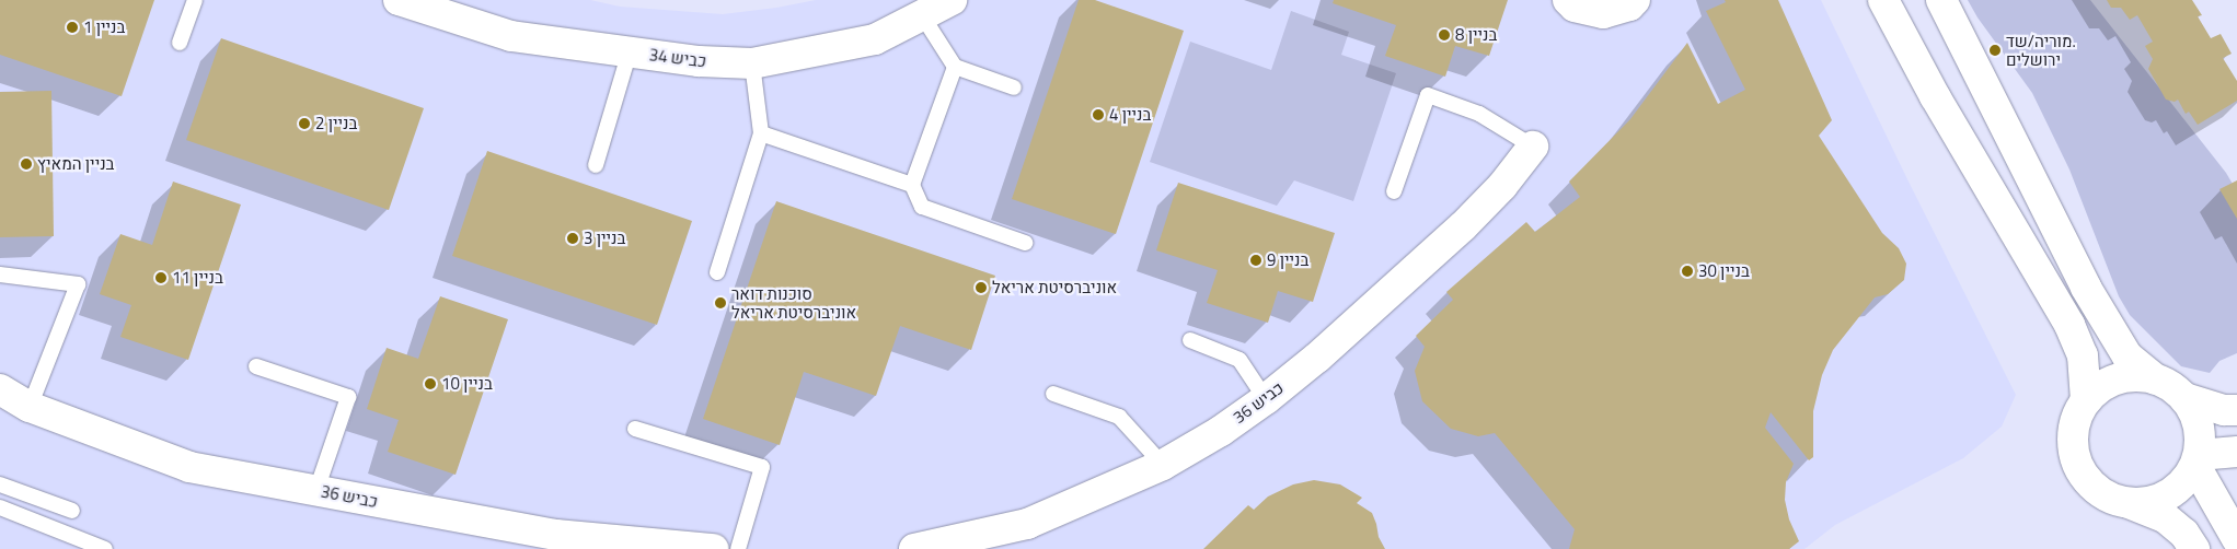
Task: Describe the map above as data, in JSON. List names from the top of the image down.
{
  "streets": {
    "street": ["כביש 34", "כביש 36"]
  },
  "places": [
    "בניין 1",
    "בניין 8",
    "מוריה/שד. ירושלים",
    "בניין 4",
    "בניין 2",
    "בניין המאיץ",
    "בניין 3",
    "בניין 9",
    "בניין 30",
    "בניין 11",
    "אוניברסיטת אריאל",
    "סוכנות דואר אוניברסיטת אריאל",
    "בניין 10"
  ]
}
